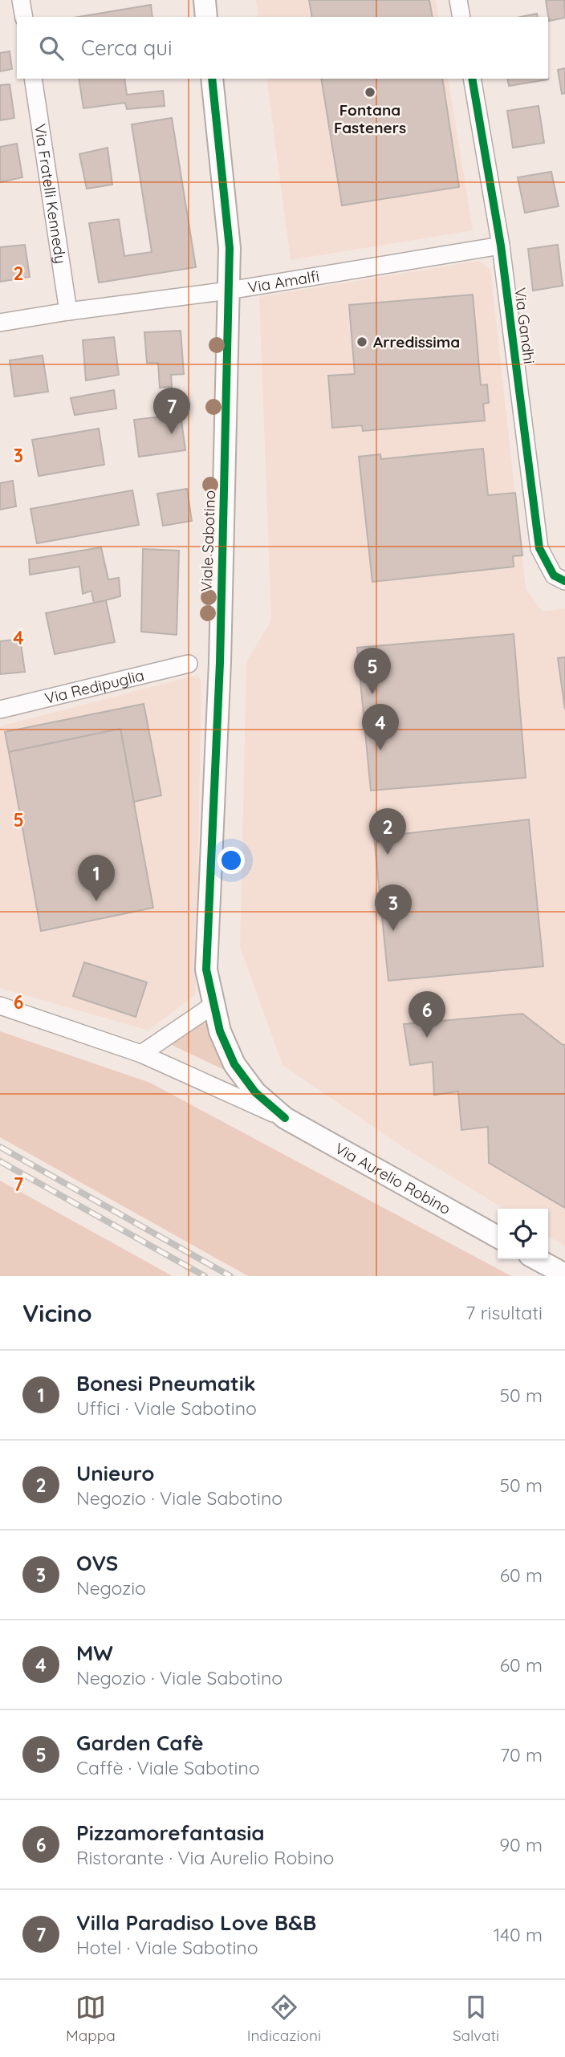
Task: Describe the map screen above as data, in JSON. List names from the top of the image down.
{
  "streets": {
    "street": [
      "Via Fratelli Kennedy",
      "Via Amalfi",
      "Via Gandhi",
      "Viale Sabotino",
      "Via Redipuglia",
      "Via Aurelio Robino"
    ]
  },
  "crossings": [
    ["Via Fratelli Kennedy", "Via Amalfi"],
    ["Via Amalfi", "Via Gandhi"],
    ["Via Amalfi", "Viale Sabotino"],
    ["Viale Sabotino", "Via Aurelio Robino"]
  ],
  "places": ["Fontana Fasteners", "Arredissima"],
  "page": {
    "search": "Cerca qui",
    "pins": [
      "7",
      "5",
      "4",
      "2",
      "1",
      "3",
      "6"
    ],
    "heading": ["Vicino", "7 risultati"],
    "list": [
      {
        "mark": "1",
        "name": "Bonesi Pneumatik",
        "note": "Uffici · Viale Sabotino",
        "value": "50 m"
      },
      {
        "mark": "2",
        "name": "Unieuro",
        "note": "Negozio · Viale Sabotino",
        "value": "50 m"
      },
      {
        "mark": "3",
        "name": "OVS",
        "note": "Negozio",
        "value": "60 m"
      },
      {
        "mark": "4",
        "name": "MW",
        "note": "Negozio · Viale Sabotino",
        "value": "60 m"
      },
      {
        "mark": "5",
        "name": "Garden Cafè",
        "note": "Caffè · Viale Sabotino",
        "value": "70 m"
      },
      {
        "mark": "6",
        "name": "Pizzamorefantasia",
        "note": "Ristorante · Via Aurelio Robino",
        "value": "90 m"
      },
      {
        "mark": "7",
        "name": "Villa Paradiso Love B&B",
        "note": "Hotel · Viale Sabotino",
        "value": "140 m"
      }
    ],
    "nav": ["Mappa", "Indicazioni", "Salvati"]
  },
  "grid": {
    "rows": [
      "2",
      "3",
      "4",
      "5",
      "6",
      "7"
    ]
  }
}
